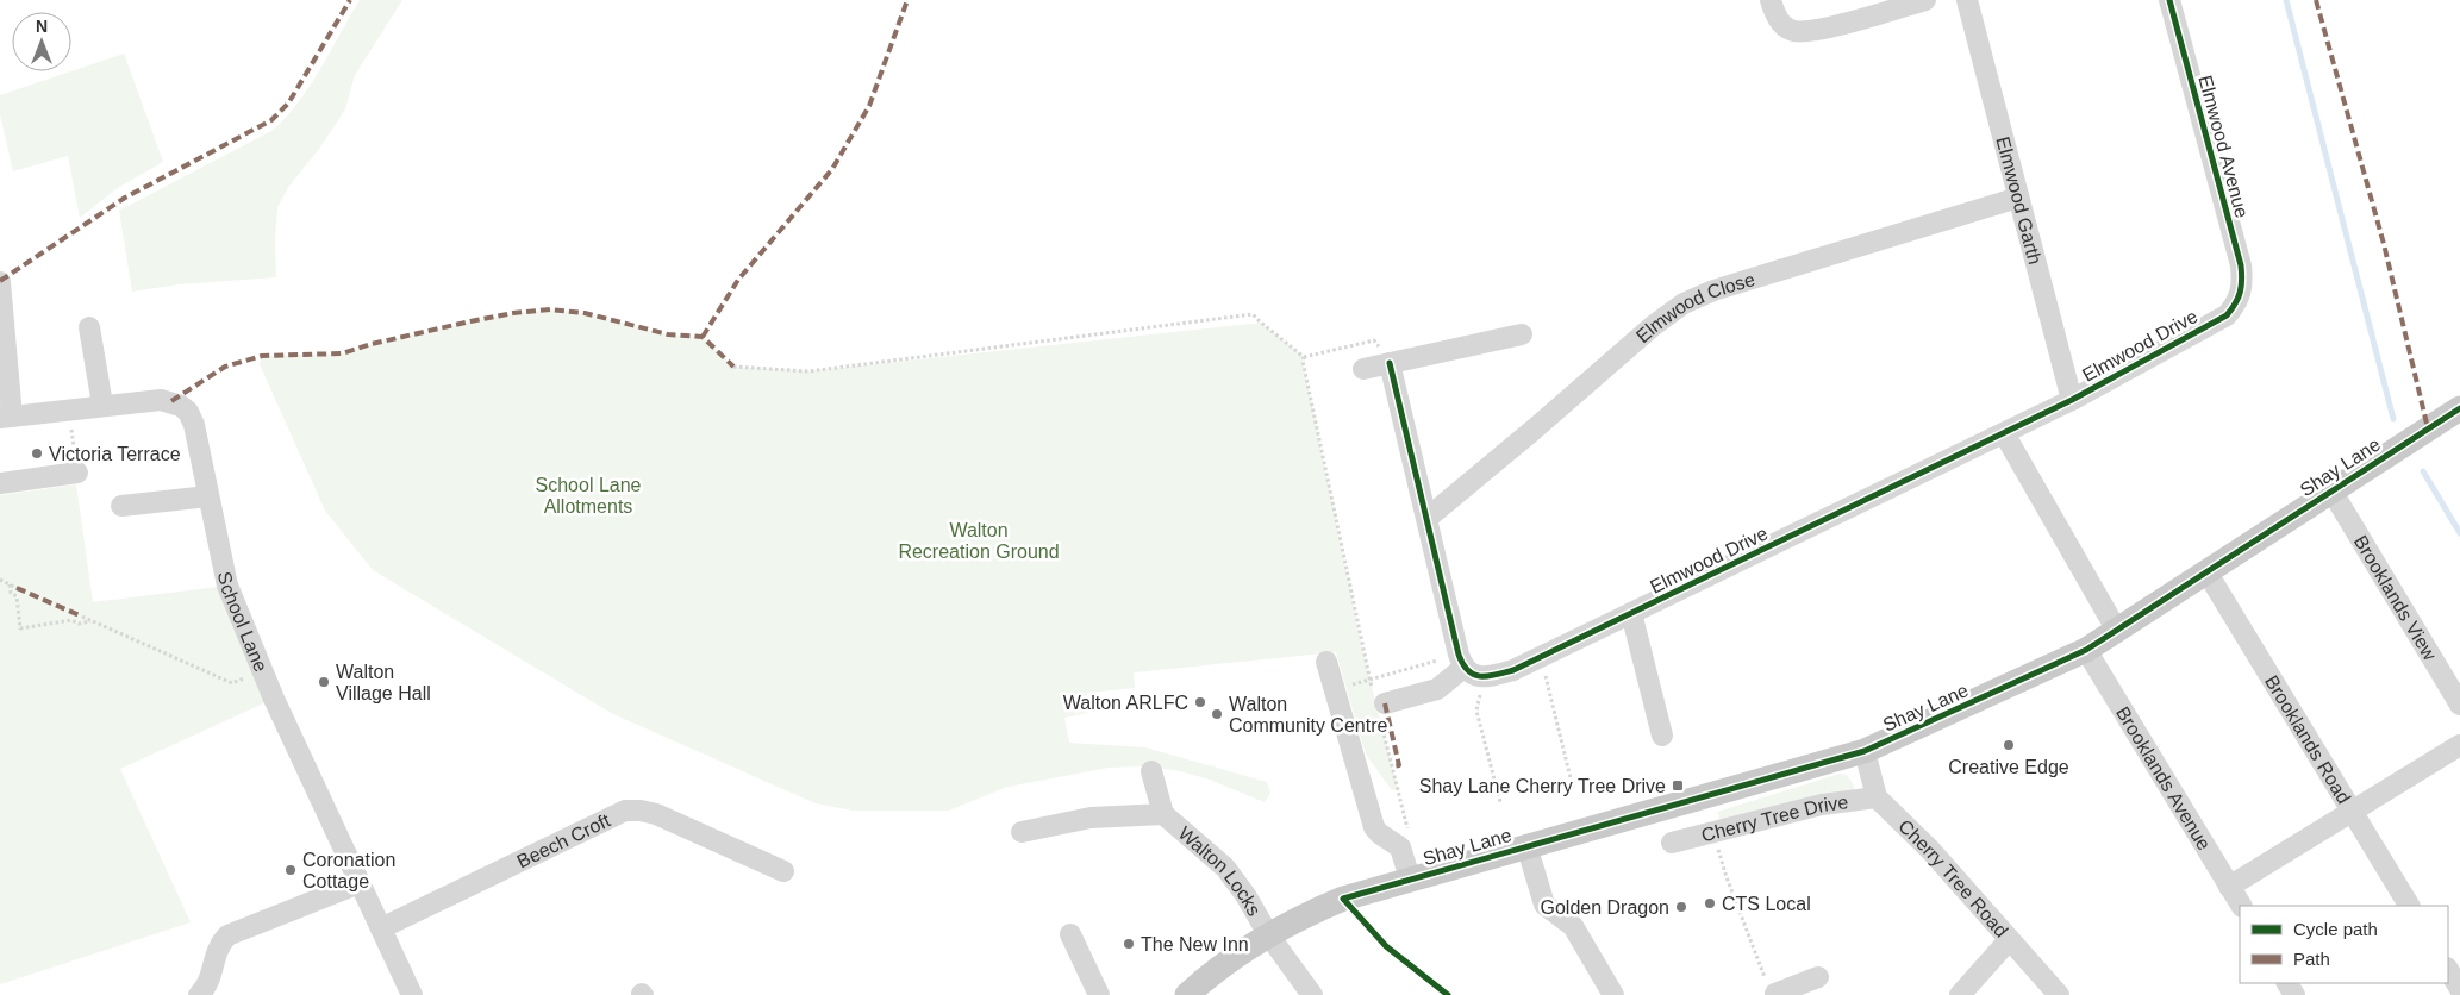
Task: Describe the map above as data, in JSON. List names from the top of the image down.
{
  "streets": {
    "main road": ["Shay Lane"],
    "street": [
      "Elmwood Avenue",
      "Elmwood Garth",
      "Elmwood Close",
      "Elmwood Drive",
      "Brooklands View",
      "School Lane",
      "Brooklands Road",
      "Brooklands Avenue",
      "Cherry Tree Drive",
      "Beech Croft",
      "Walton Locks",
      "Cherry Tree Road"
    ]
  },
  "crossings": [
    ["Elmwood Avenue", "Elmwood Drive"],
    ["Elmwood Garth", "Elmwood Close"],
    ["Elmwood Garth", "Elmwood Drive"],
    ["Shay Lane", "Brooklands View"],
    ["Shay Lane", "Brooklands Road"],
    ["Shay Lane", "Brooklands Avenue"],
    ["Shay Lane", "Walton Locks"],
    ["School Lane", "Beech Croft"],
    ["Cherry Tree Drive", "Cherry Tree Road"]
  ],
  "parks": ["School Lane Allotments", "Walton Recreation Ground"],
  "places": {
    "other": [
      "Victoria Terrace",
      "Walton Village Hall",
      "Walton ARLFC",
      "Walton Community Centre",
      "Creative Edge",
      "Coronation Cottage",
      "CTS Local",
      "Golden Dragon",
      "The New Inn"
    ],
    "transit": ["Shay Lane Cherry Tree Drive"]
  },
  "legend": ["Cycle path", "Path"],
  "north": "top"
}
